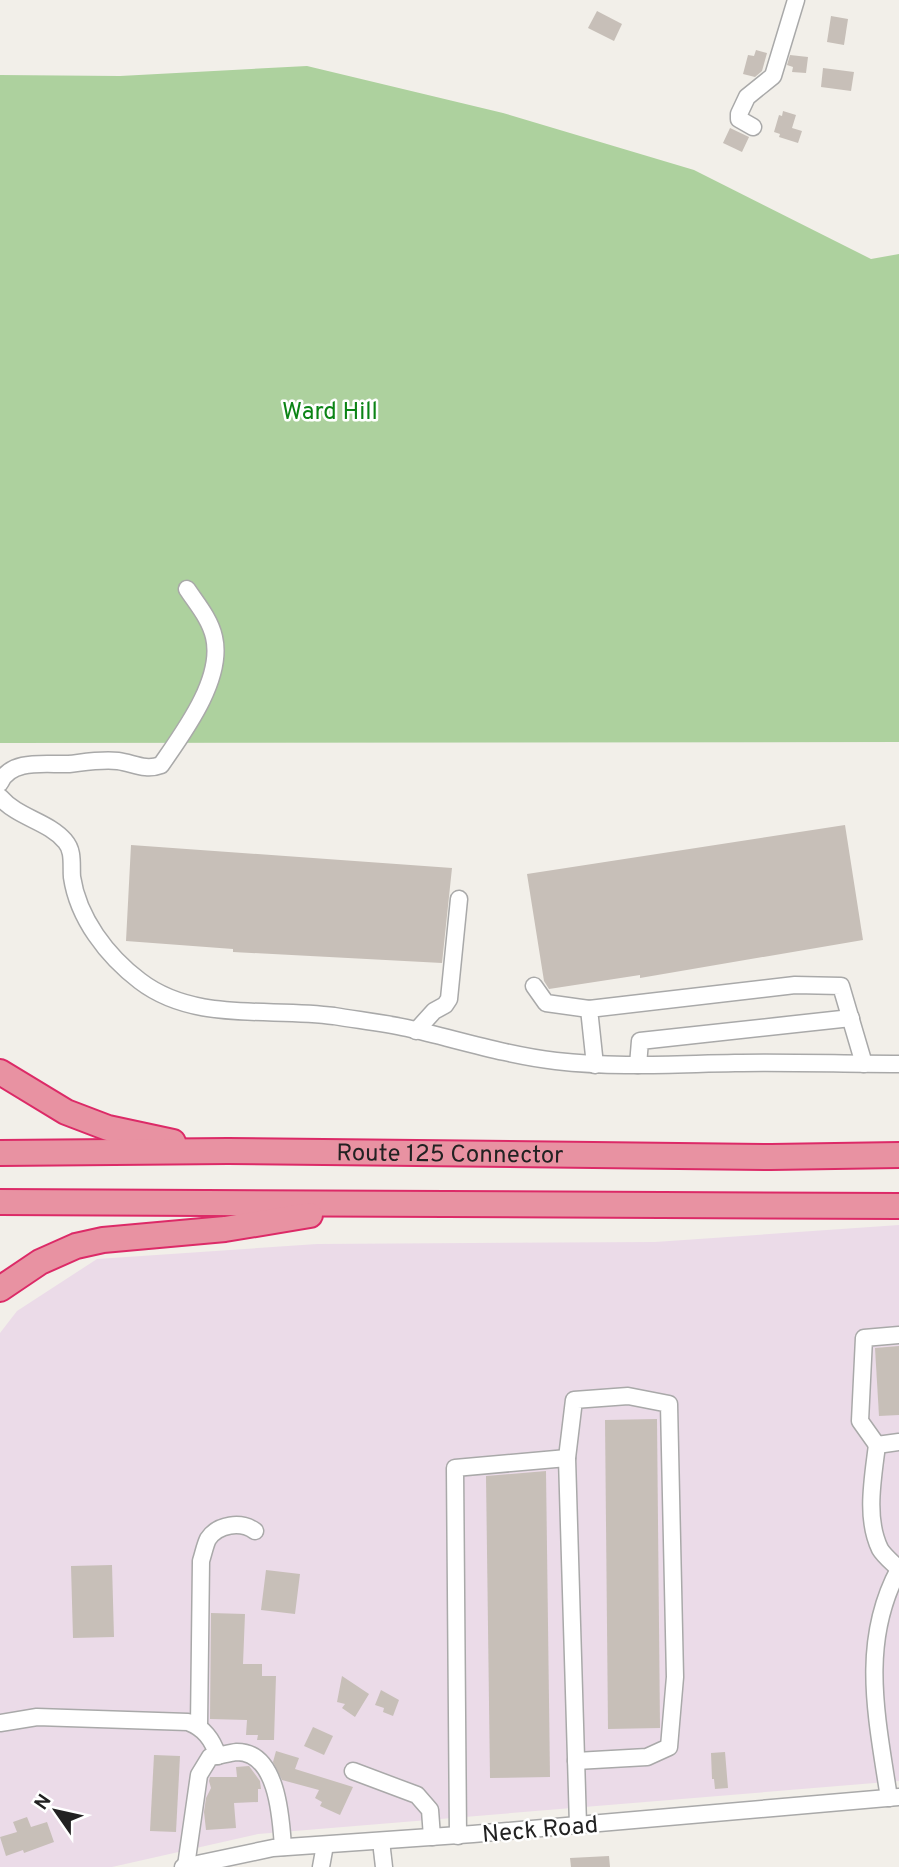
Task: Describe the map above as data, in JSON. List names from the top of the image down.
{
  "streets": {
    "highway": ["Route 125 Connector"],
    "street": ["Neck Road"]
  },
  "parks": ["Ward Hill"],
  "north": "top left"
}
